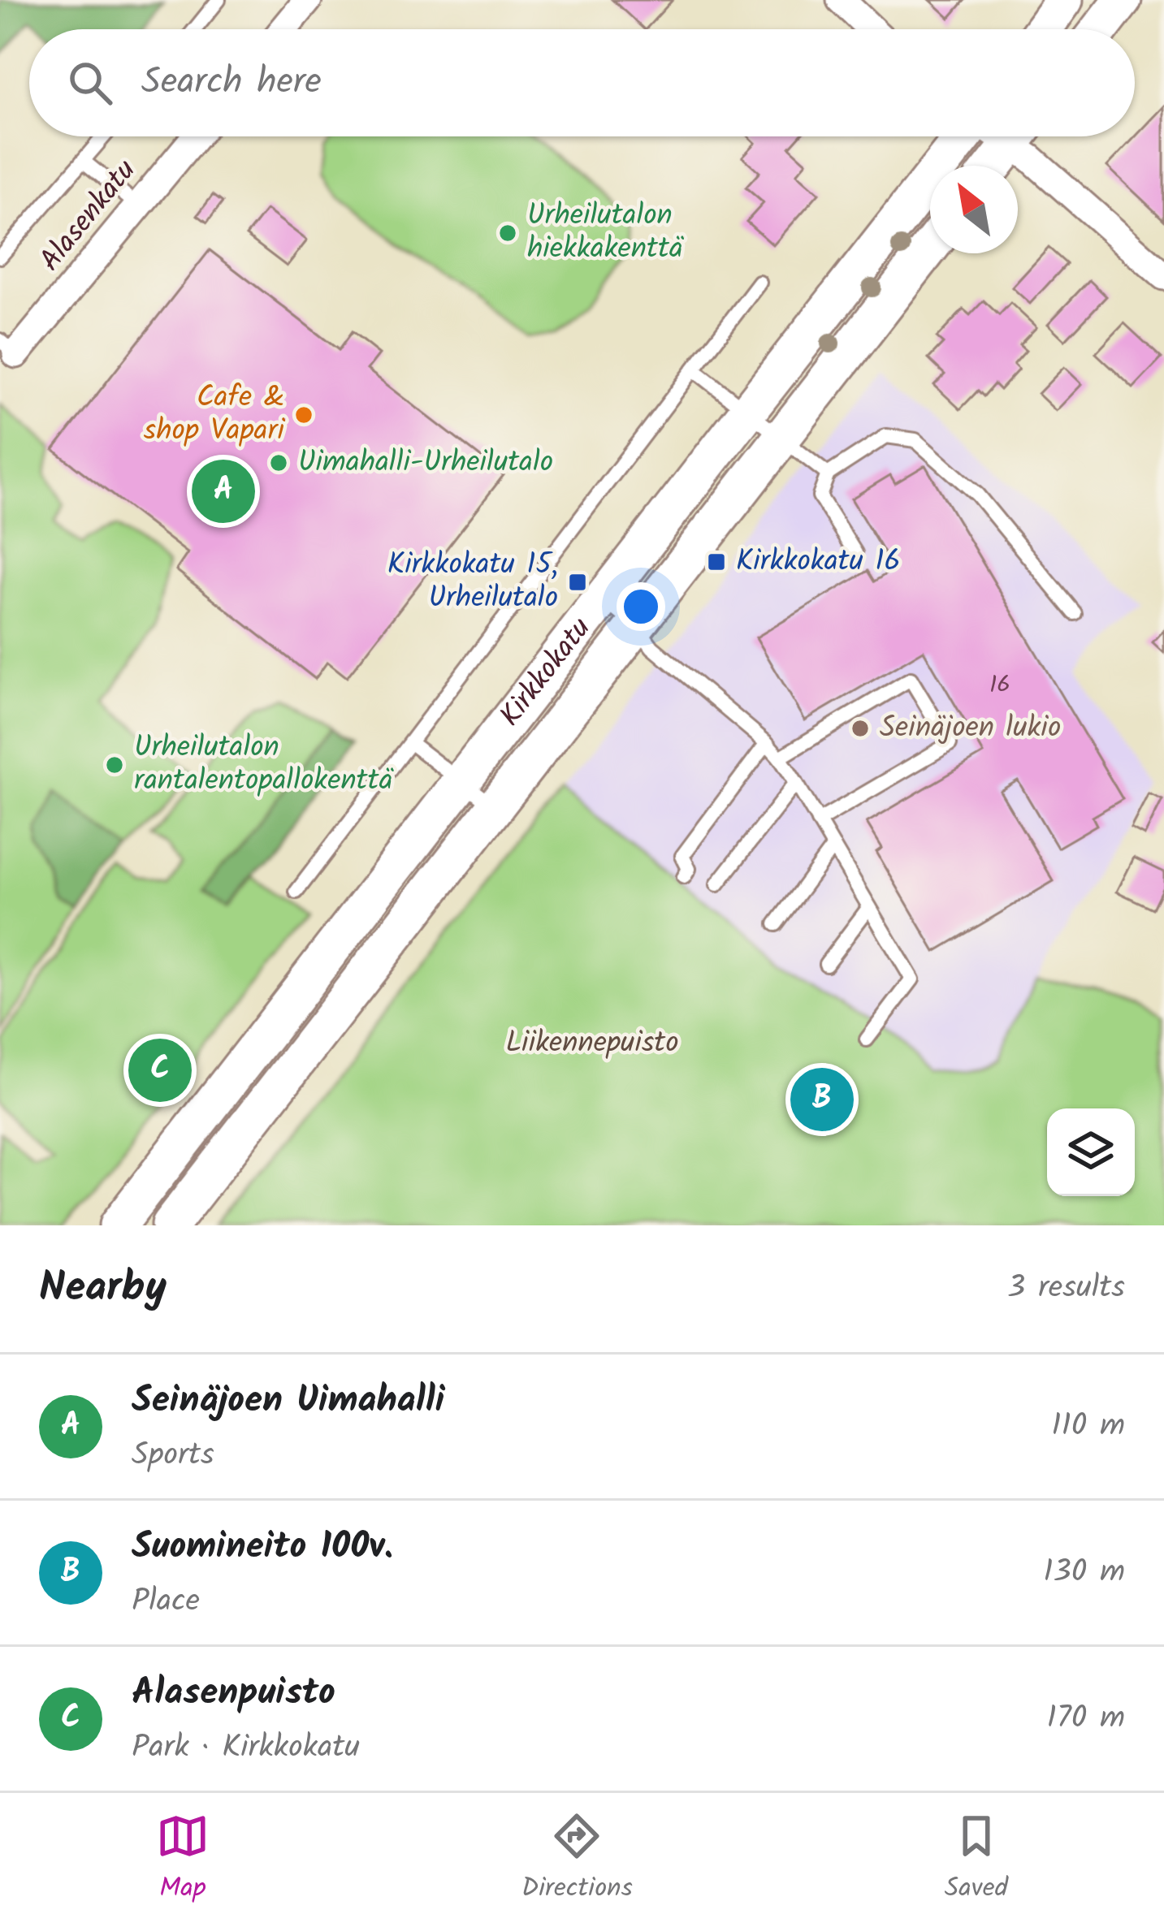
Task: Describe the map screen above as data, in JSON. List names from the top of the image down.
{
  "streets": {
    "main road": ["Kirkkokatu"],
    "street": ["Alasenkatu"]
  },
  "parks": ["Liikennepuisto"],
  "places": {
    "other": [
      "Urheilutalon hiekkakenttä",
      "Cafe & shop Vapari",
      "Uimahalli-Urheilutalo",
      "Seinäjoen lukio",
      "Urheilutalon rantalentopallokenttä"
    ],
    "transit": ["Kirkkokatu 16", "Kirkkokatu 15, Urheilutalo"]
  },
  "house_numbers": ["16"],
  "north": "top left",
  "page": {
    "search": "Search here",
    "pins": ["A", "C", "B"],
    "heading": ["Nearby", "3 results"],
    "list": [
      {
        "mark": "A",
        "name": "Seinäjoen Uimahalli",
        "note": "Sports",
        "value": "110 m"
      },
      {
        "mark": "B",
        "name": "Suomineito 100v.",
        "note": "Place",
        "value": "130 m"
      },
      {
        "mark": "C",
        "name": "Alasenpuisto",
        "note": "Park · Kirkkokatu",
        "value": "170 m"
      }
    ],
    "nav": ["Map", "Directions", "Saved"]
  }
}
